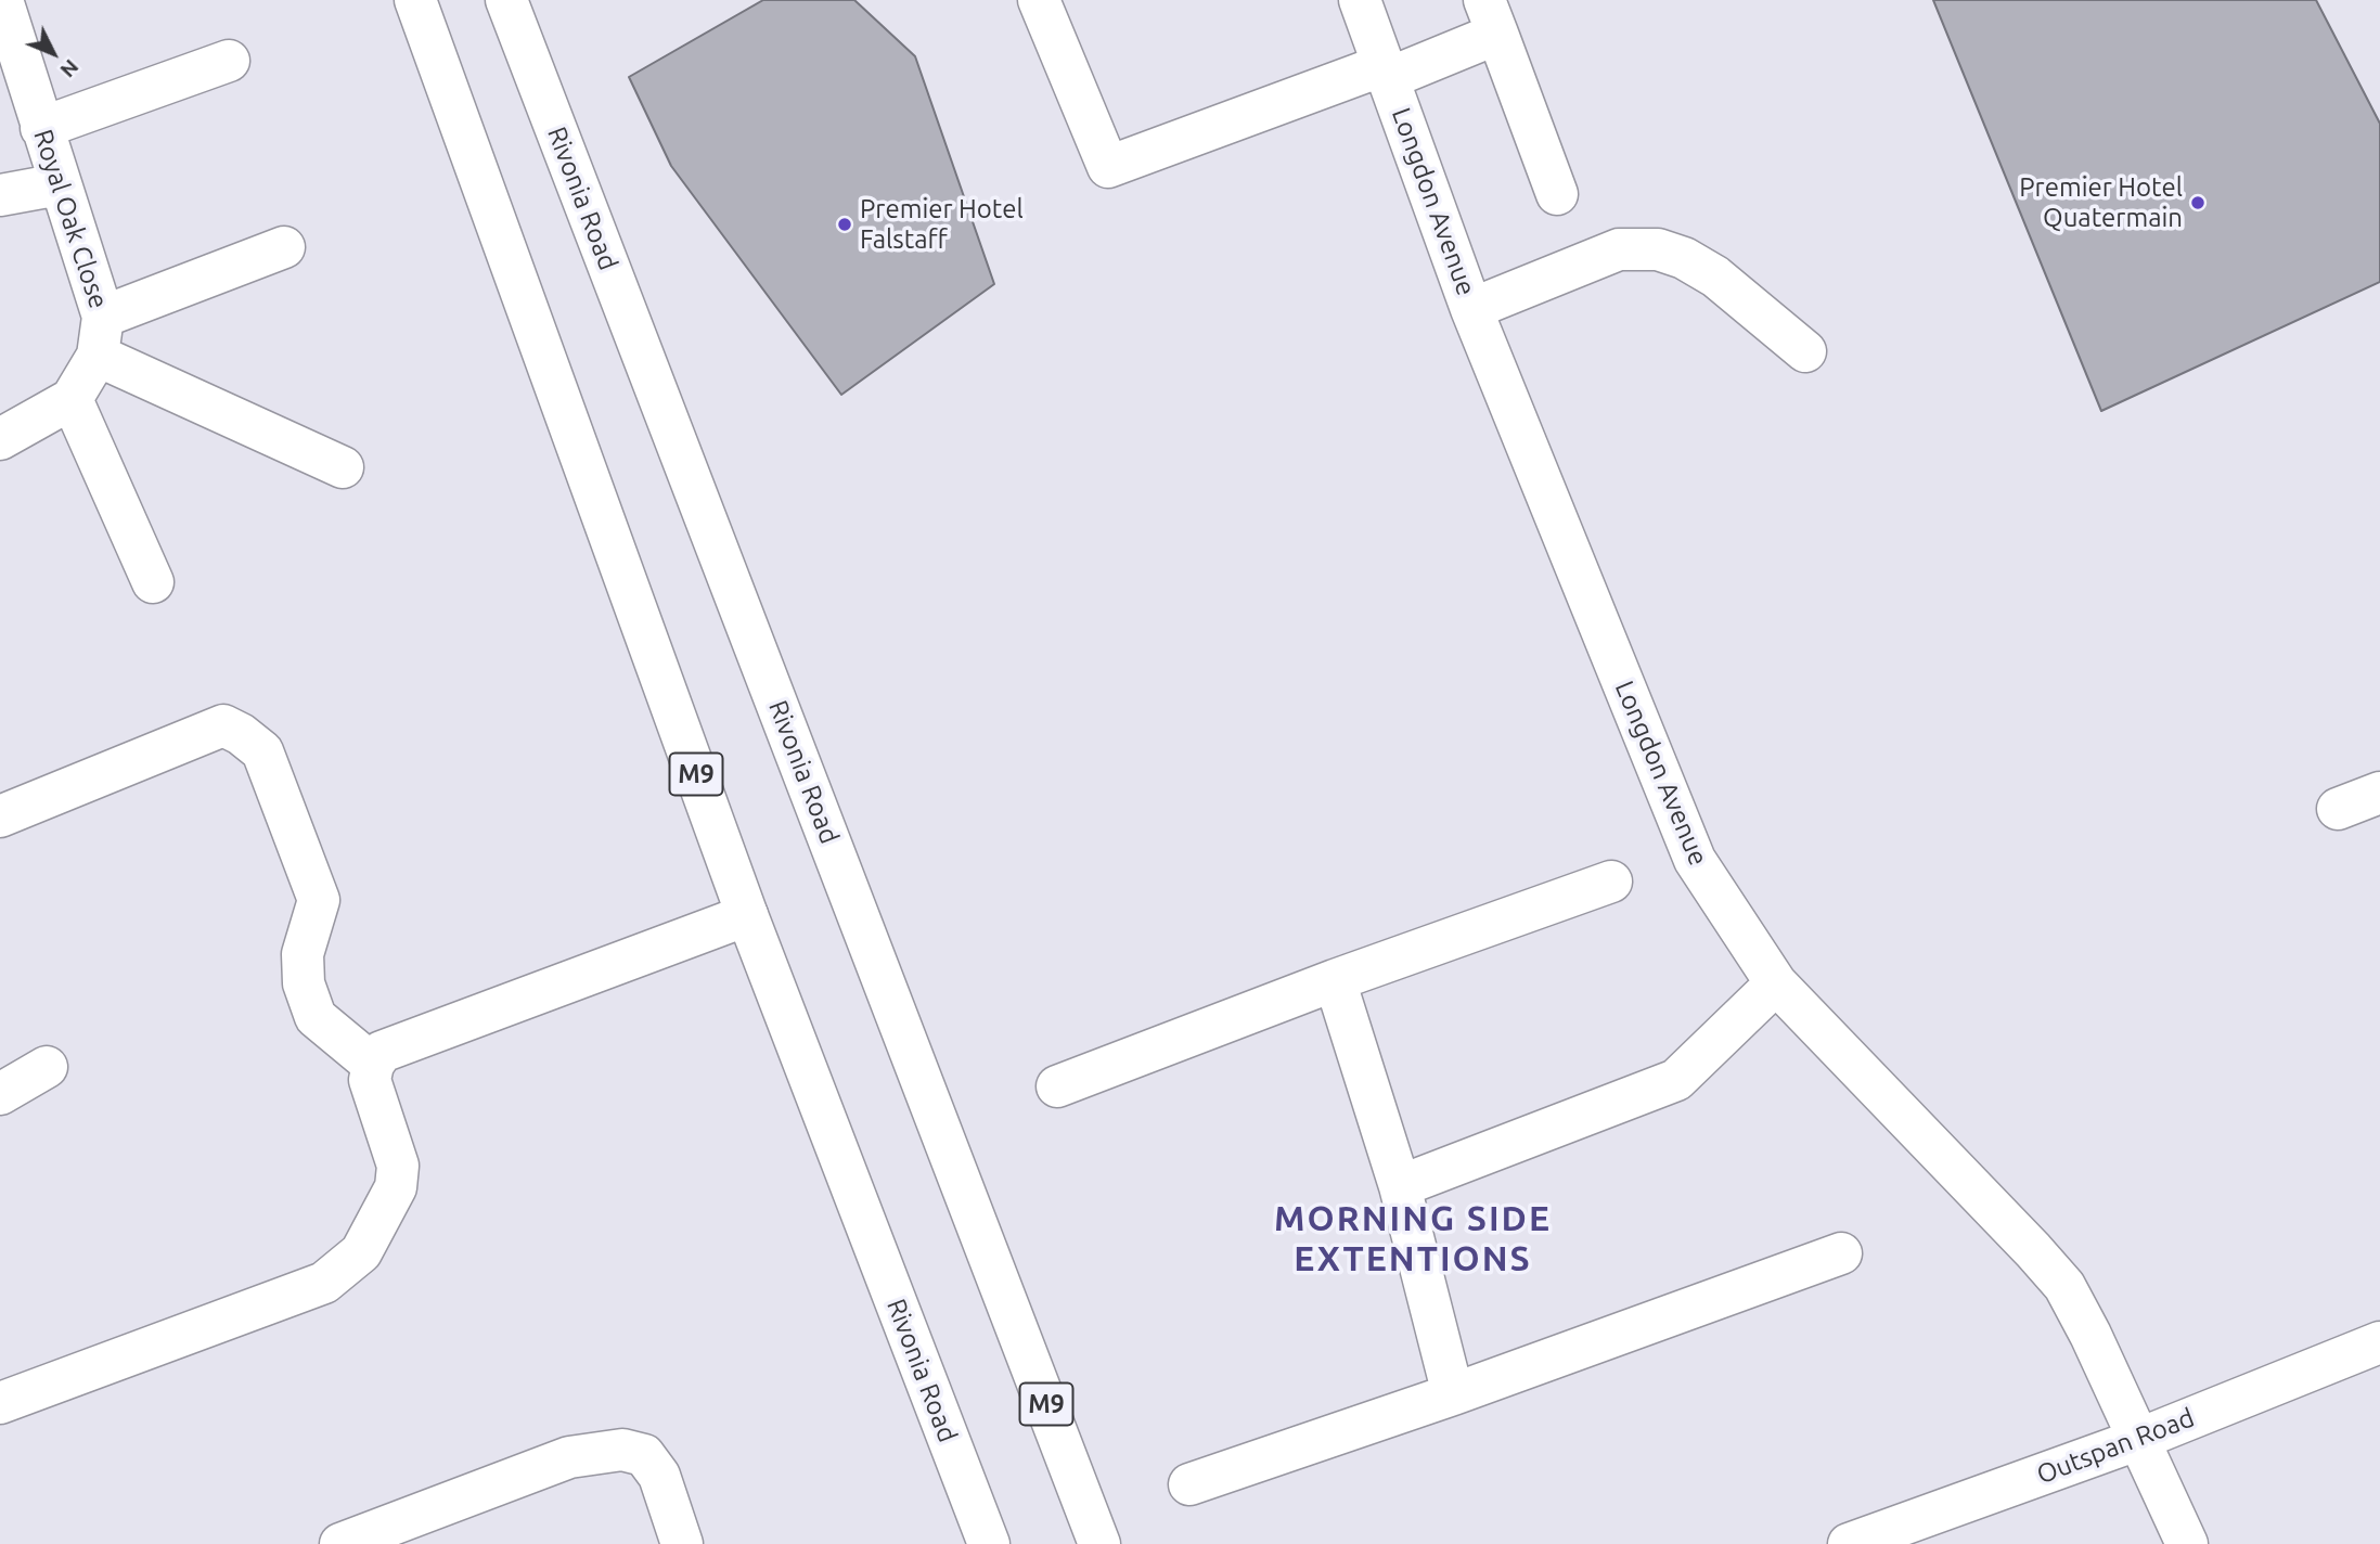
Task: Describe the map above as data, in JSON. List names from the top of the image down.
{
  "streets": {
    "street": [
      "Rivonia Road",
      "Longdon Avenue",
      "Royal Oak Close",
      "M9",
      "Outspan Road"
    ]
  },
  "crossings": [
    ["Longdon Avenue", "Outspan Road"]
  ],
  "districts": ["MORNING SIDE EXTENTIONS"],
  "places": ["Premier Hotel Quatermain", "Premier Hotel Falstaff"],
  "north": "bottom right"
}
